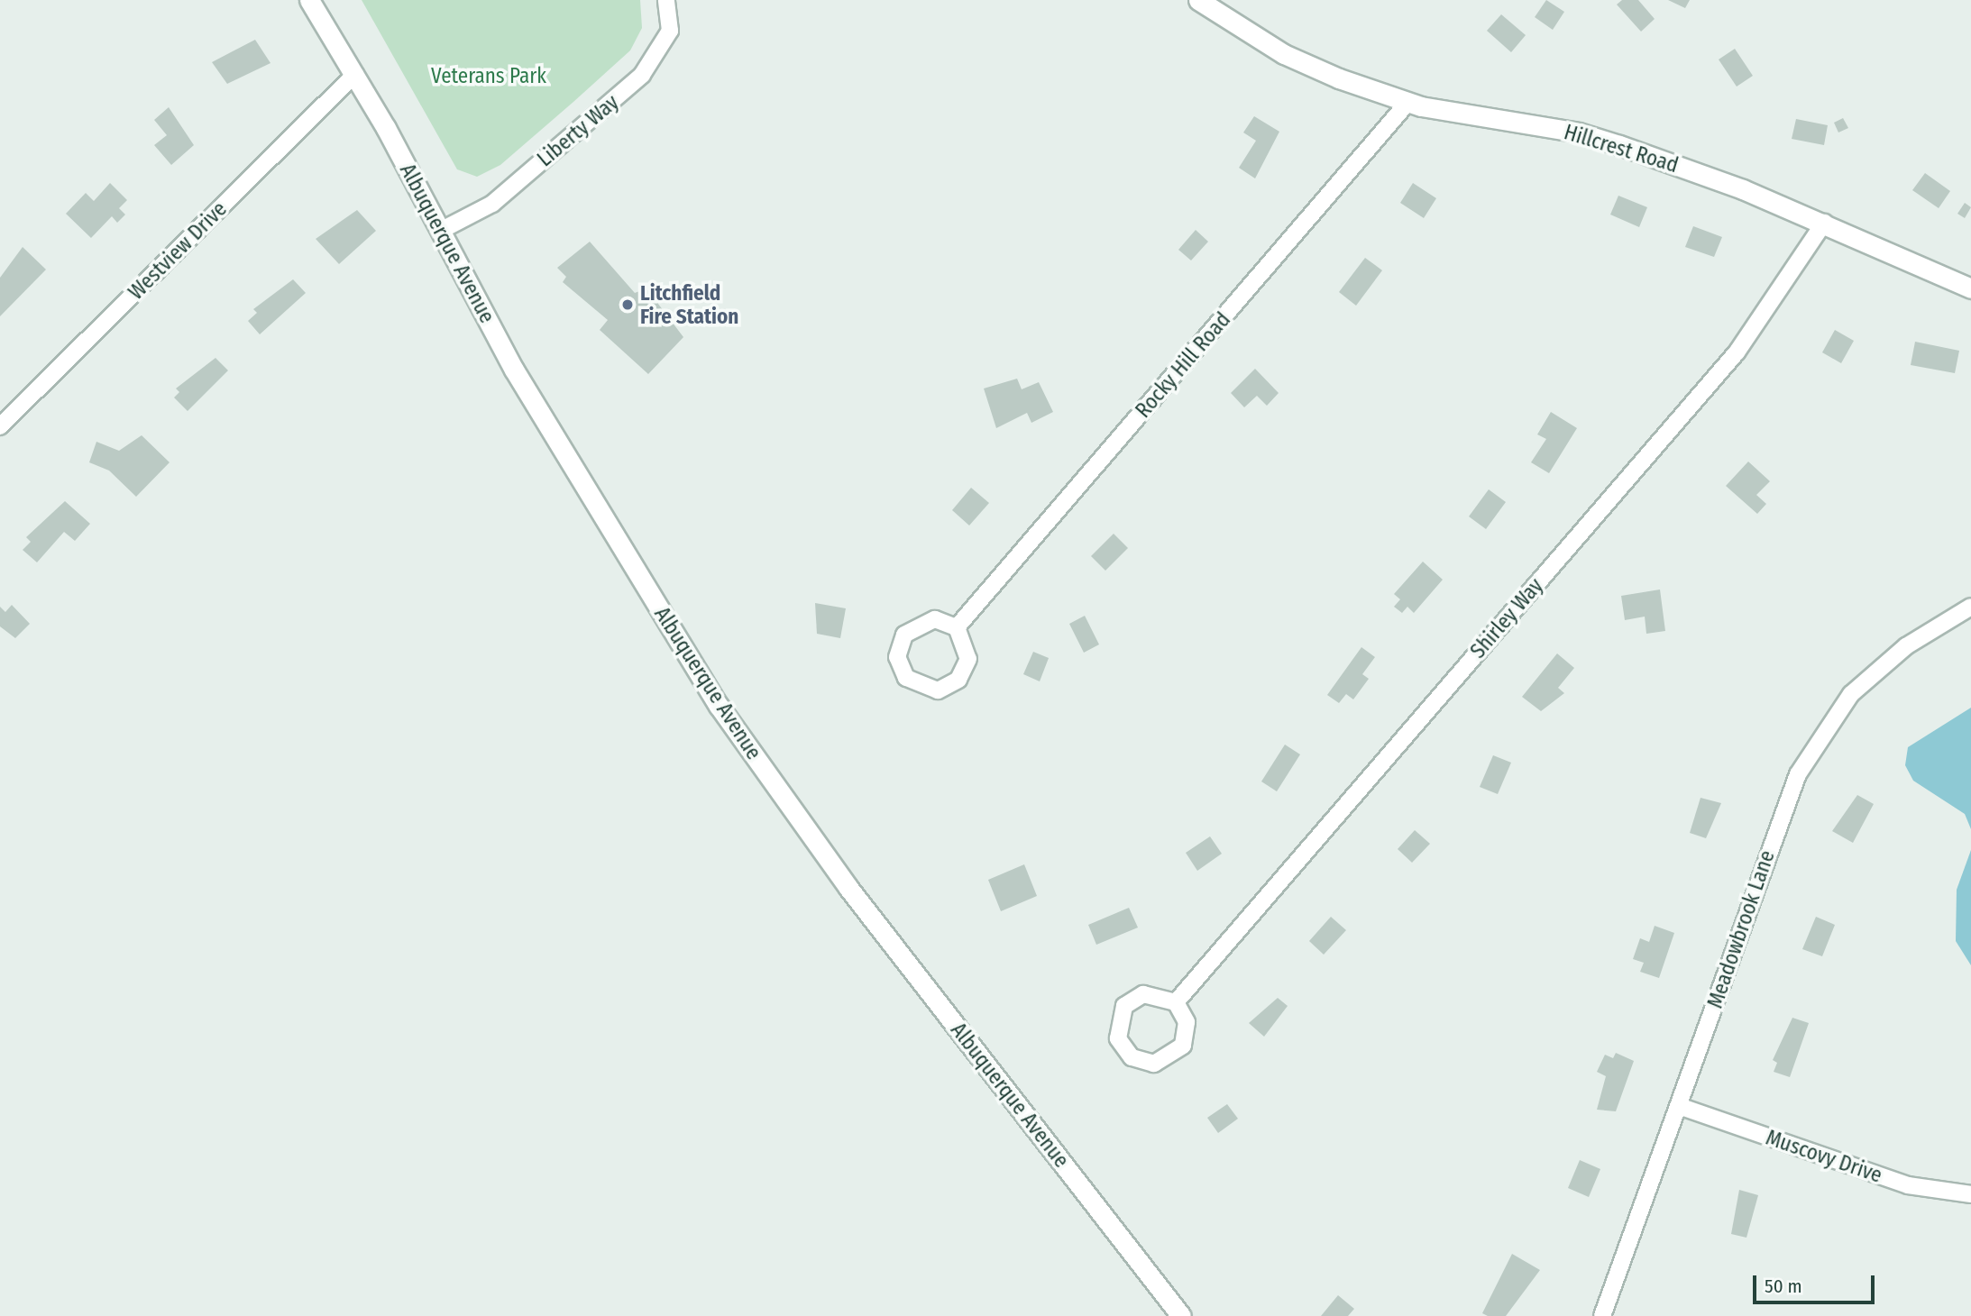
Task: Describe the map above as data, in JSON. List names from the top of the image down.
{
  "streets": {
    "street": [
      "Liberty Way",
      "Hillcrest Road",
      "Albuquerque Avenue",
      "Westview Drive",
      "Rocky Hill Road",
      "Shirley Way",
      "Meadowbrook Lane",
      "Muscovy Drive"
    ]
  },
  "crossings": [
    ["Liberty Way", "Albuquerque Avenue"],
    ["Hillcrest Road", "Rocky Hill Road"],
    ["Hillcrest Road", "Shirley Way"],
    ["Albuquerque Avenue", "Westview Drive"],
    ["Meadowbrook Lane", "Muscovy Drive"]
  ],
  "parks": ["Veterans Park"],
  "places": ["Litchfield Fire Station"],
  "scale_bar": "50 m"
}
